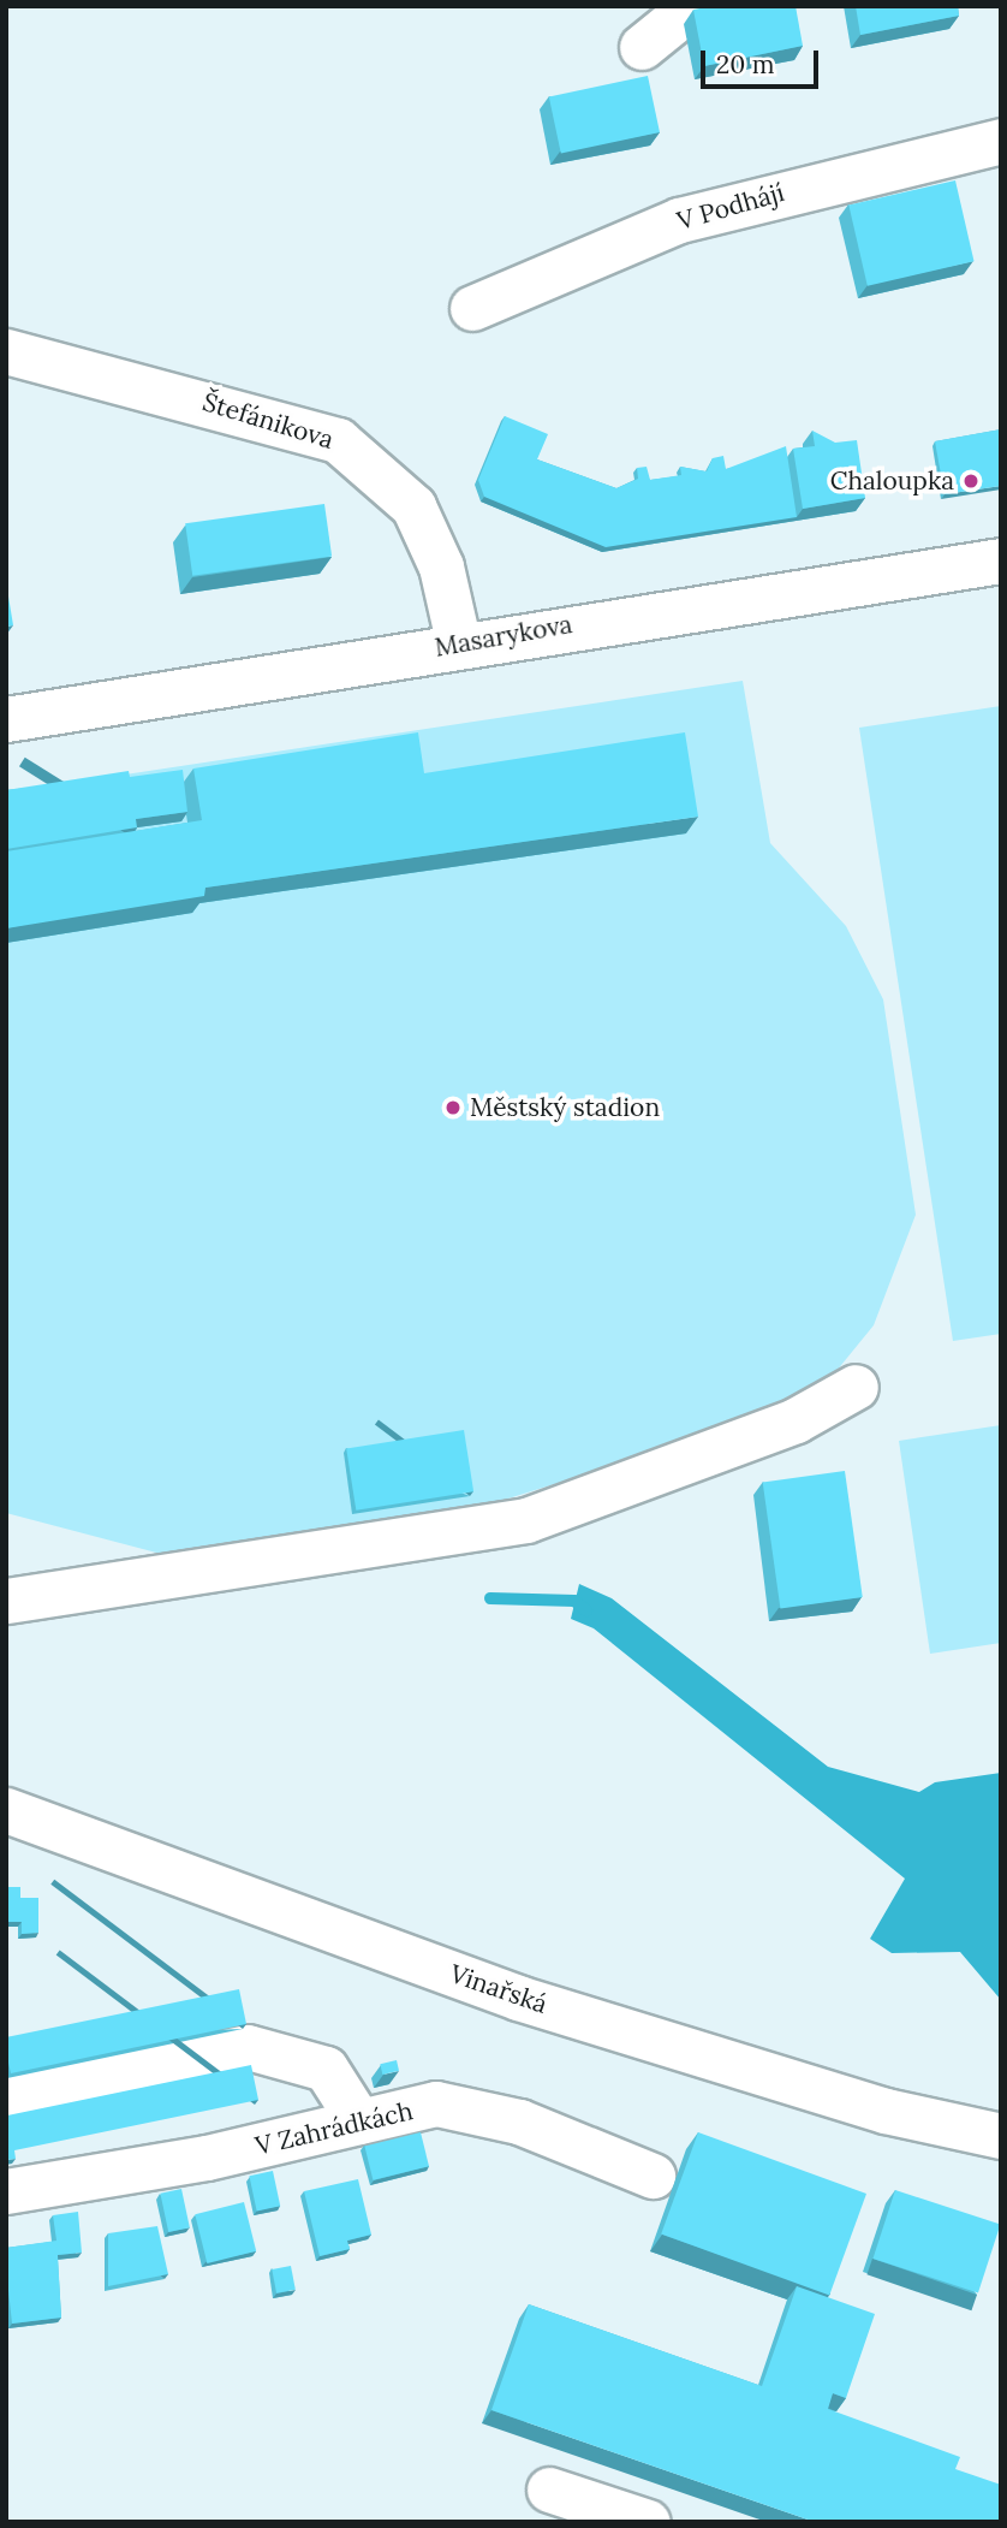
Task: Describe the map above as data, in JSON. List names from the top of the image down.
{
  "streets": {
    "street": [
      "V Podhájí",
      "Štefánikova",
      "Masarykova",
      "Vinařská",
      "V Zahrádkách"
    ]
  },
  "crossings": [
    ["Štefánikova", "Masarykova"]
  ],
  "places": ["Chaloupka", "Městský stadion"],
  "scale_bar": "20 m"
}
